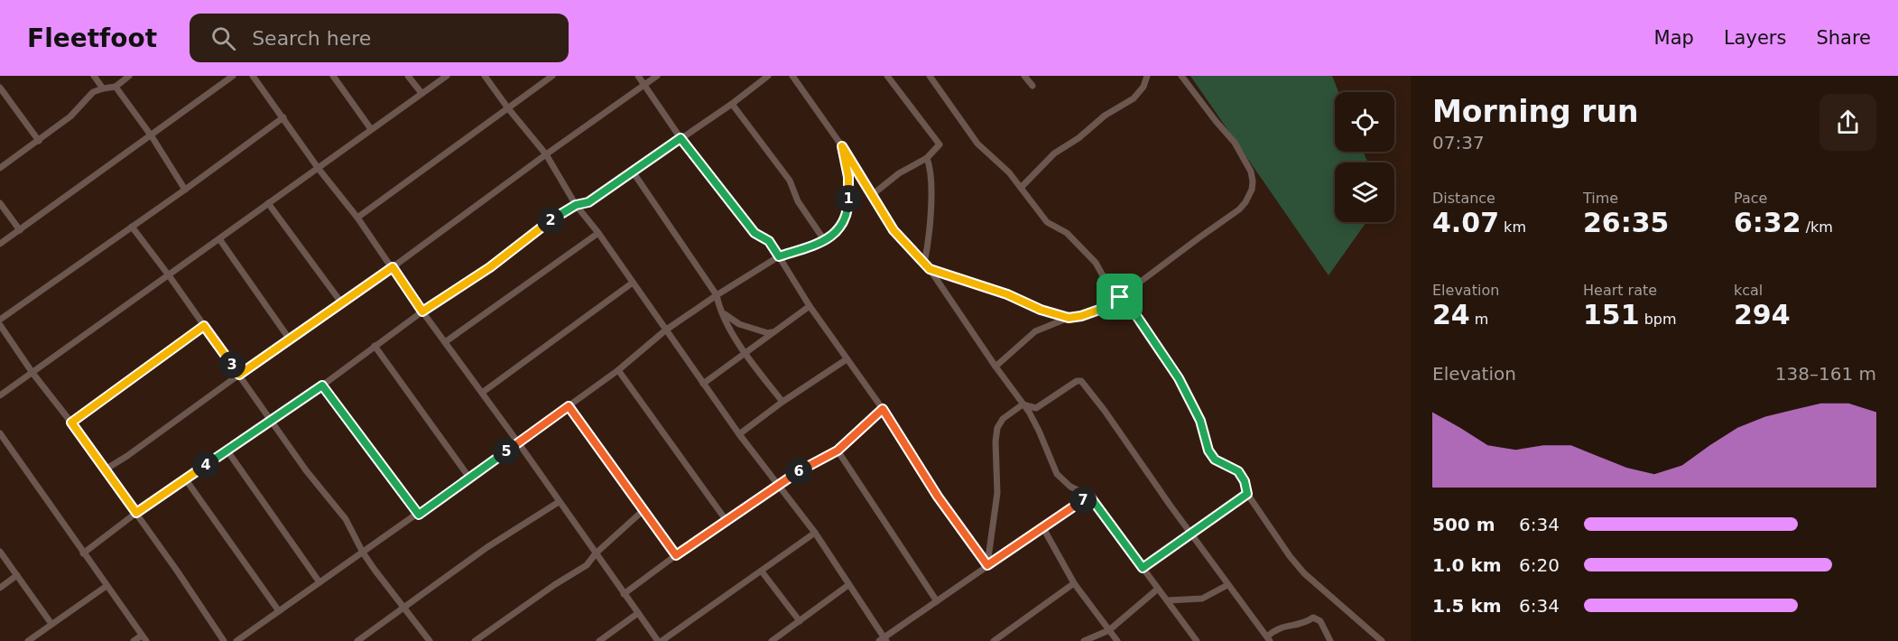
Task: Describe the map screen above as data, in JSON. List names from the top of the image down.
{
  "page": {
    "header": "Fleetfoot",
    "search": "Search here",
    "nav": ["Map", "Layers", "Share"],
    "heading": ["Morning run", "07:37"],
    "stats": [
      ["Distance", "4.07 km"],
      ["Time", "26:35"],
      ["Pace", "6:32 /km"],
      ["Elevation", "24 m"],
      ["Heart rate", "151 bpm"],
      ["kcal", "294"]
    ],
    "pins": [
      "1",
      "2",
      "3",
      "5",
      "4",
      "6",
      "7"
    ],
    "chart": ["Elevation", "138–161 m"],
    "list": [
      {
        "name": "500 m",
        "note": "6:34"
      },
      {
        "name": "1.0 km",
        "note": "6:20"
      },
      {
        "name": "1.5 km",
        "note": "6:34"
      }
    ]
  }
}
